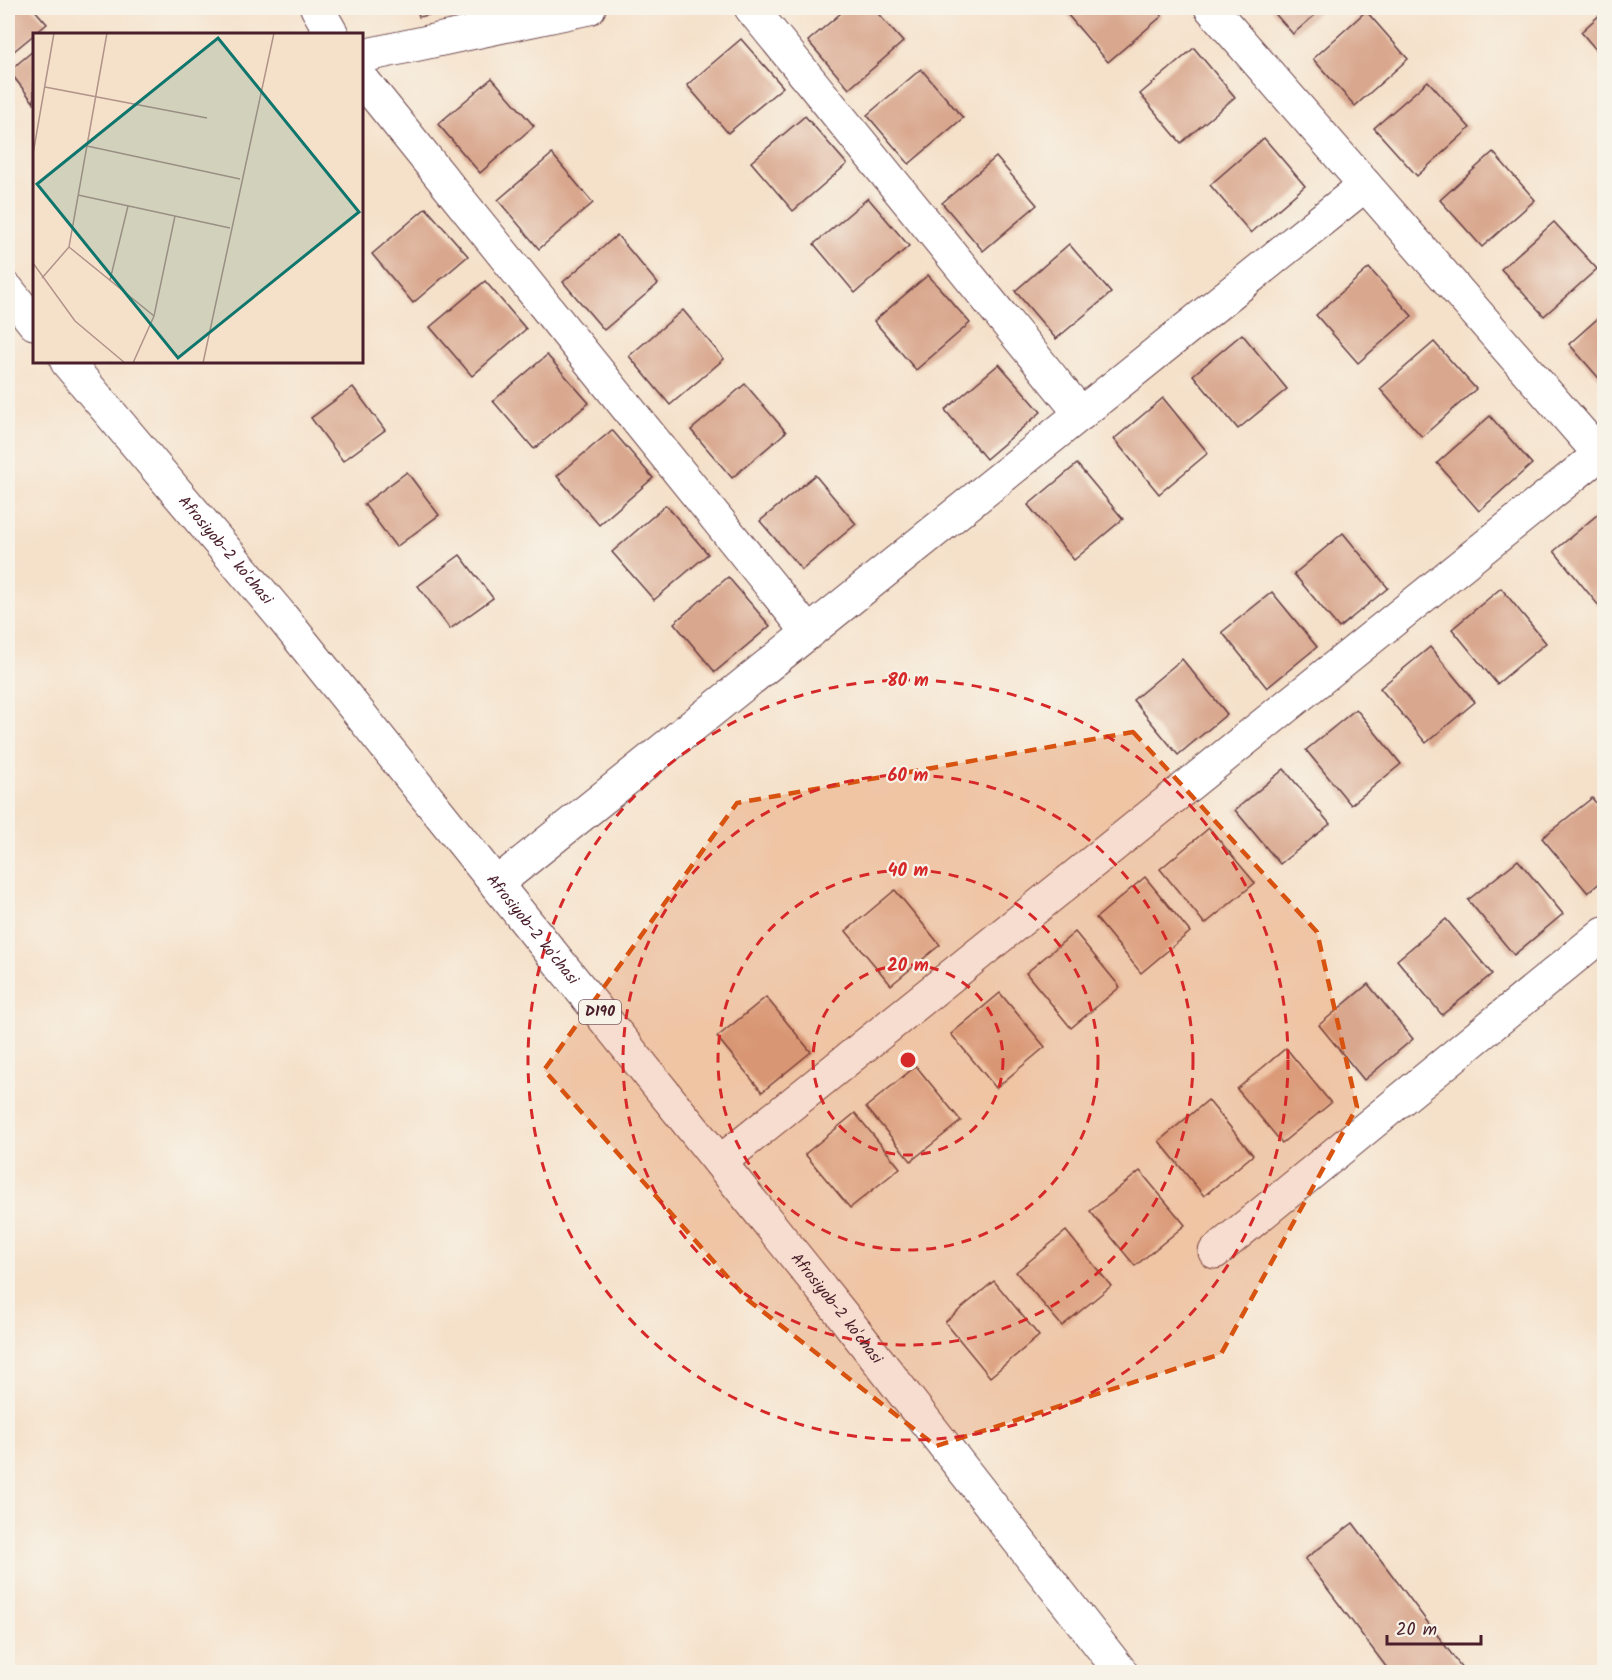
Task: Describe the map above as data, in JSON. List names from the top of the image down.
{
  "streets": {
    "street": ["Afrosiyob-2 ko'chasi", "D190"]
  },
  "scale_bar": "20 m",
  "rings": [
    "80 m",
    "60 m",
    "40 m",
    "20 m"
  ]
}
